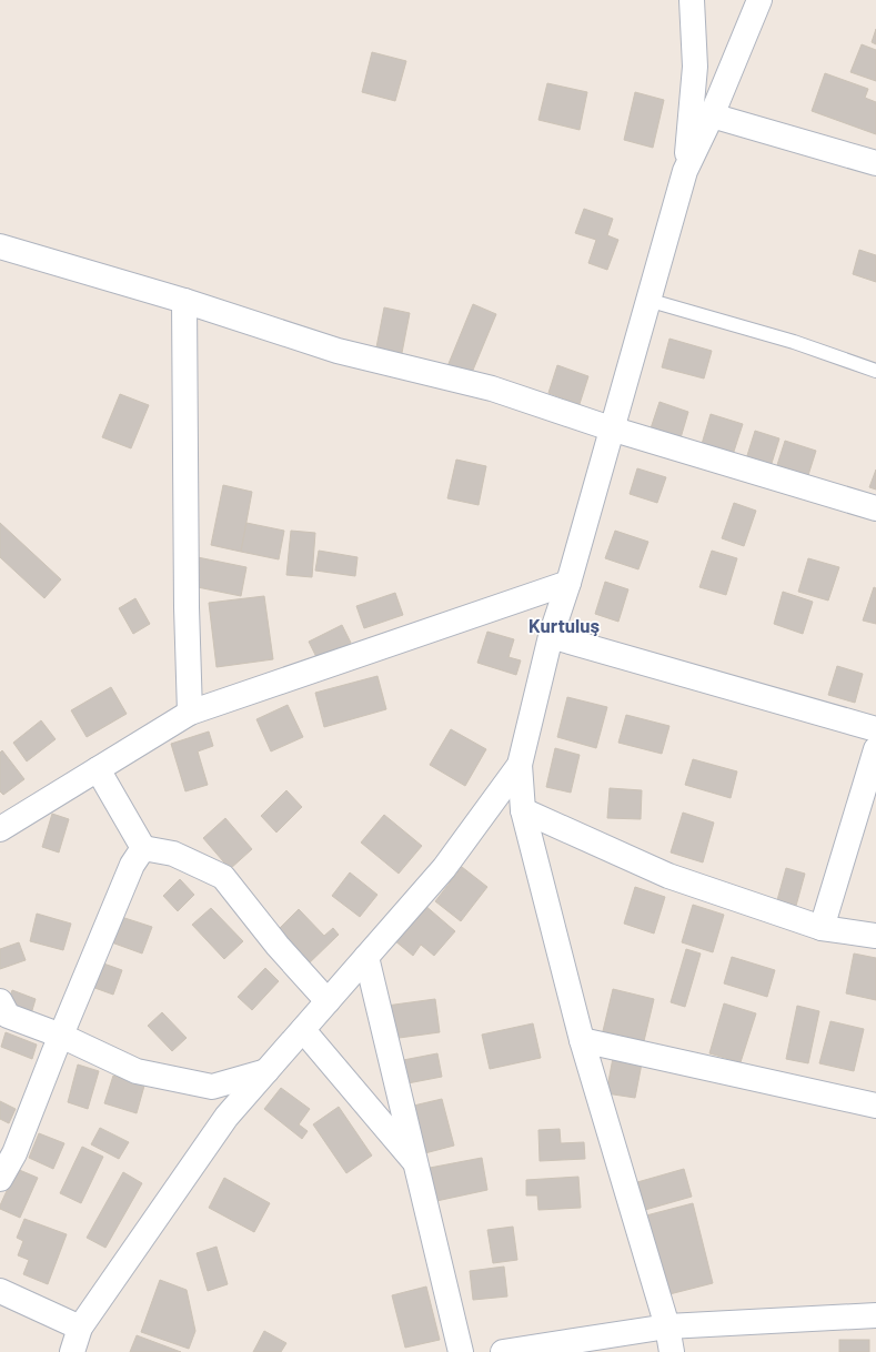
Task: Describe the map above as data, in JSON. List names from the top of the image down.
{
  "districts": ["Kurtuluş"]
}
